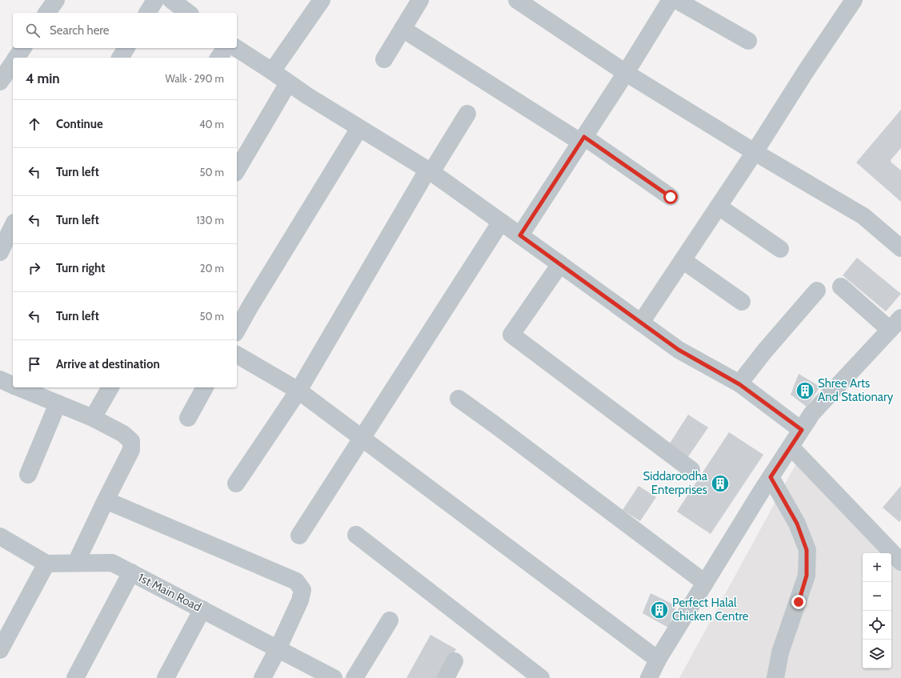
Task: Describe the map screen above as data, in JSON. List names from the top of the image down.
{
  "streets": {
    "street": ["1st Main Road"]
  },
  "places": {
    "building": ["Shree Arts And Stationary", "Siddaroodha Enterprises", "Perfect Halal Chicken Centre"]
  },
  "page": {
    "search": "Search here",
    "heading": ["4 min", "Walk · 290 m"],
    "list": [
      ["Continue", "40 m"],
      ["Turn left", "50 m"],
      ["Turn left", "130 m"],
      ["Turn right", "20 m"],
      ["Turn left", "50 m"],
      "Arrive at destination"
    ],
    "map_buttons": ["+", "−"]
  }
}
